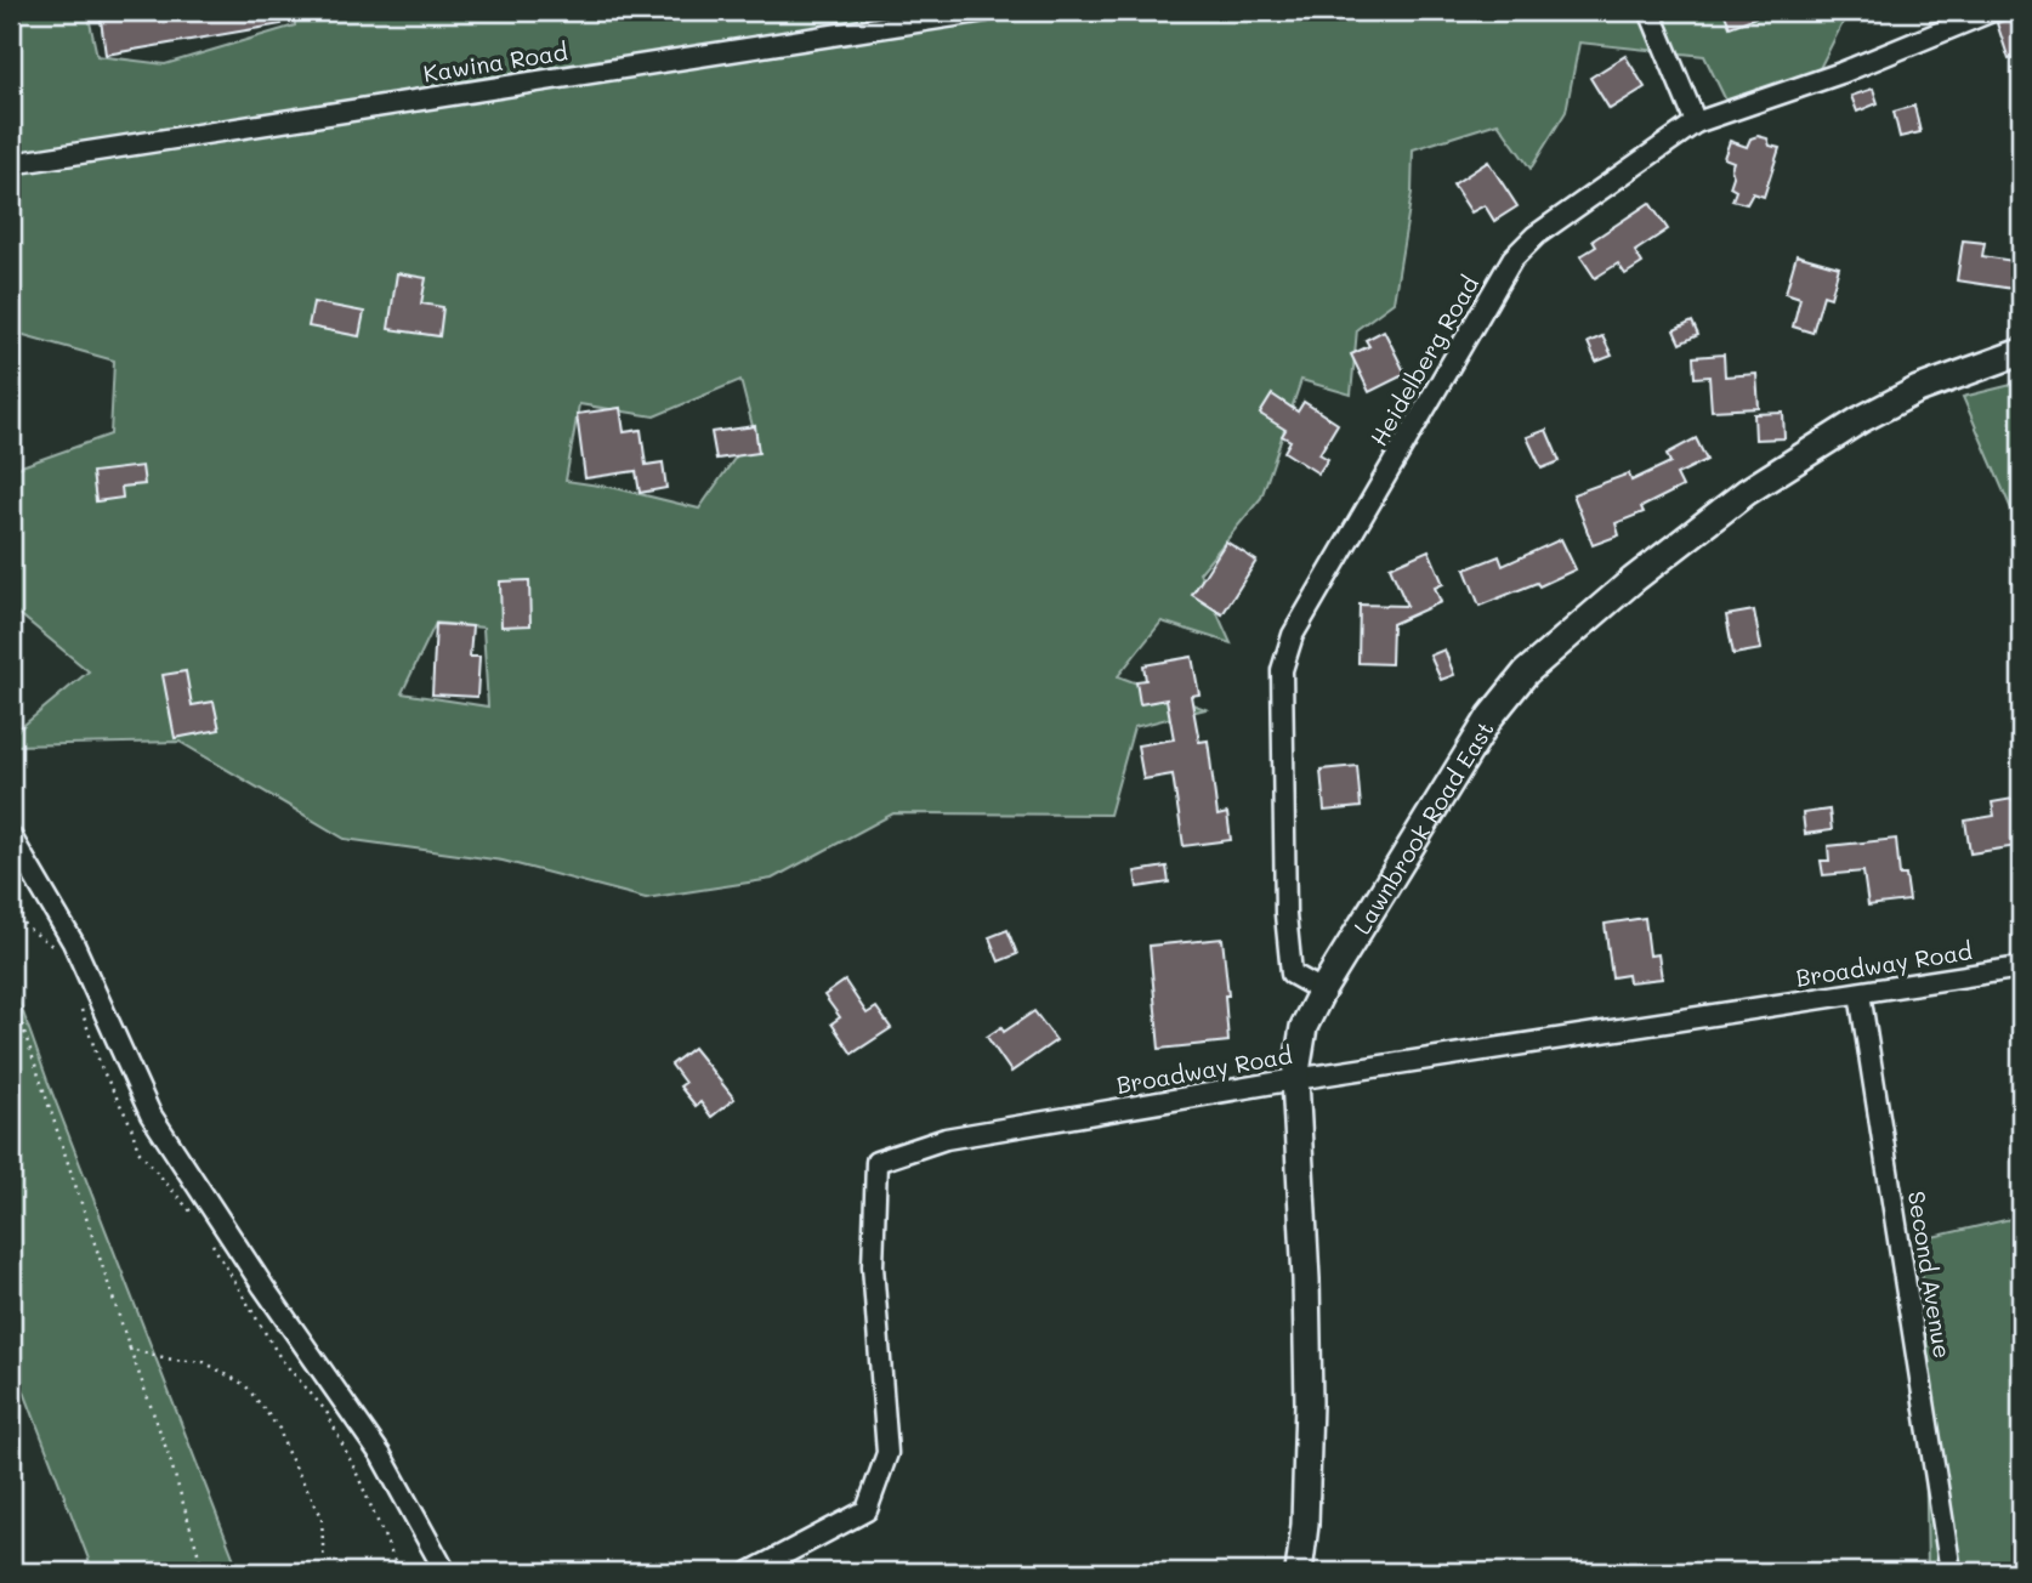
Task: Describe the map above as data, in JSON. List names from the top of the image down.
{
  "streets": {
    "street": [
      "Kawina Road",
      "Heidelberg Road",
      "Lawnbrook Road East",
      "Broadway Road",
      "Second Avenue"
    ]
  },
  "crossings": [
    ["Heidelberg Road", "Lawnbrook Road East"],
    ["Lawnbrook Road East", "Broadway Road"],
    ["Broadway Road", "Second Avenue"]
  ]
}
